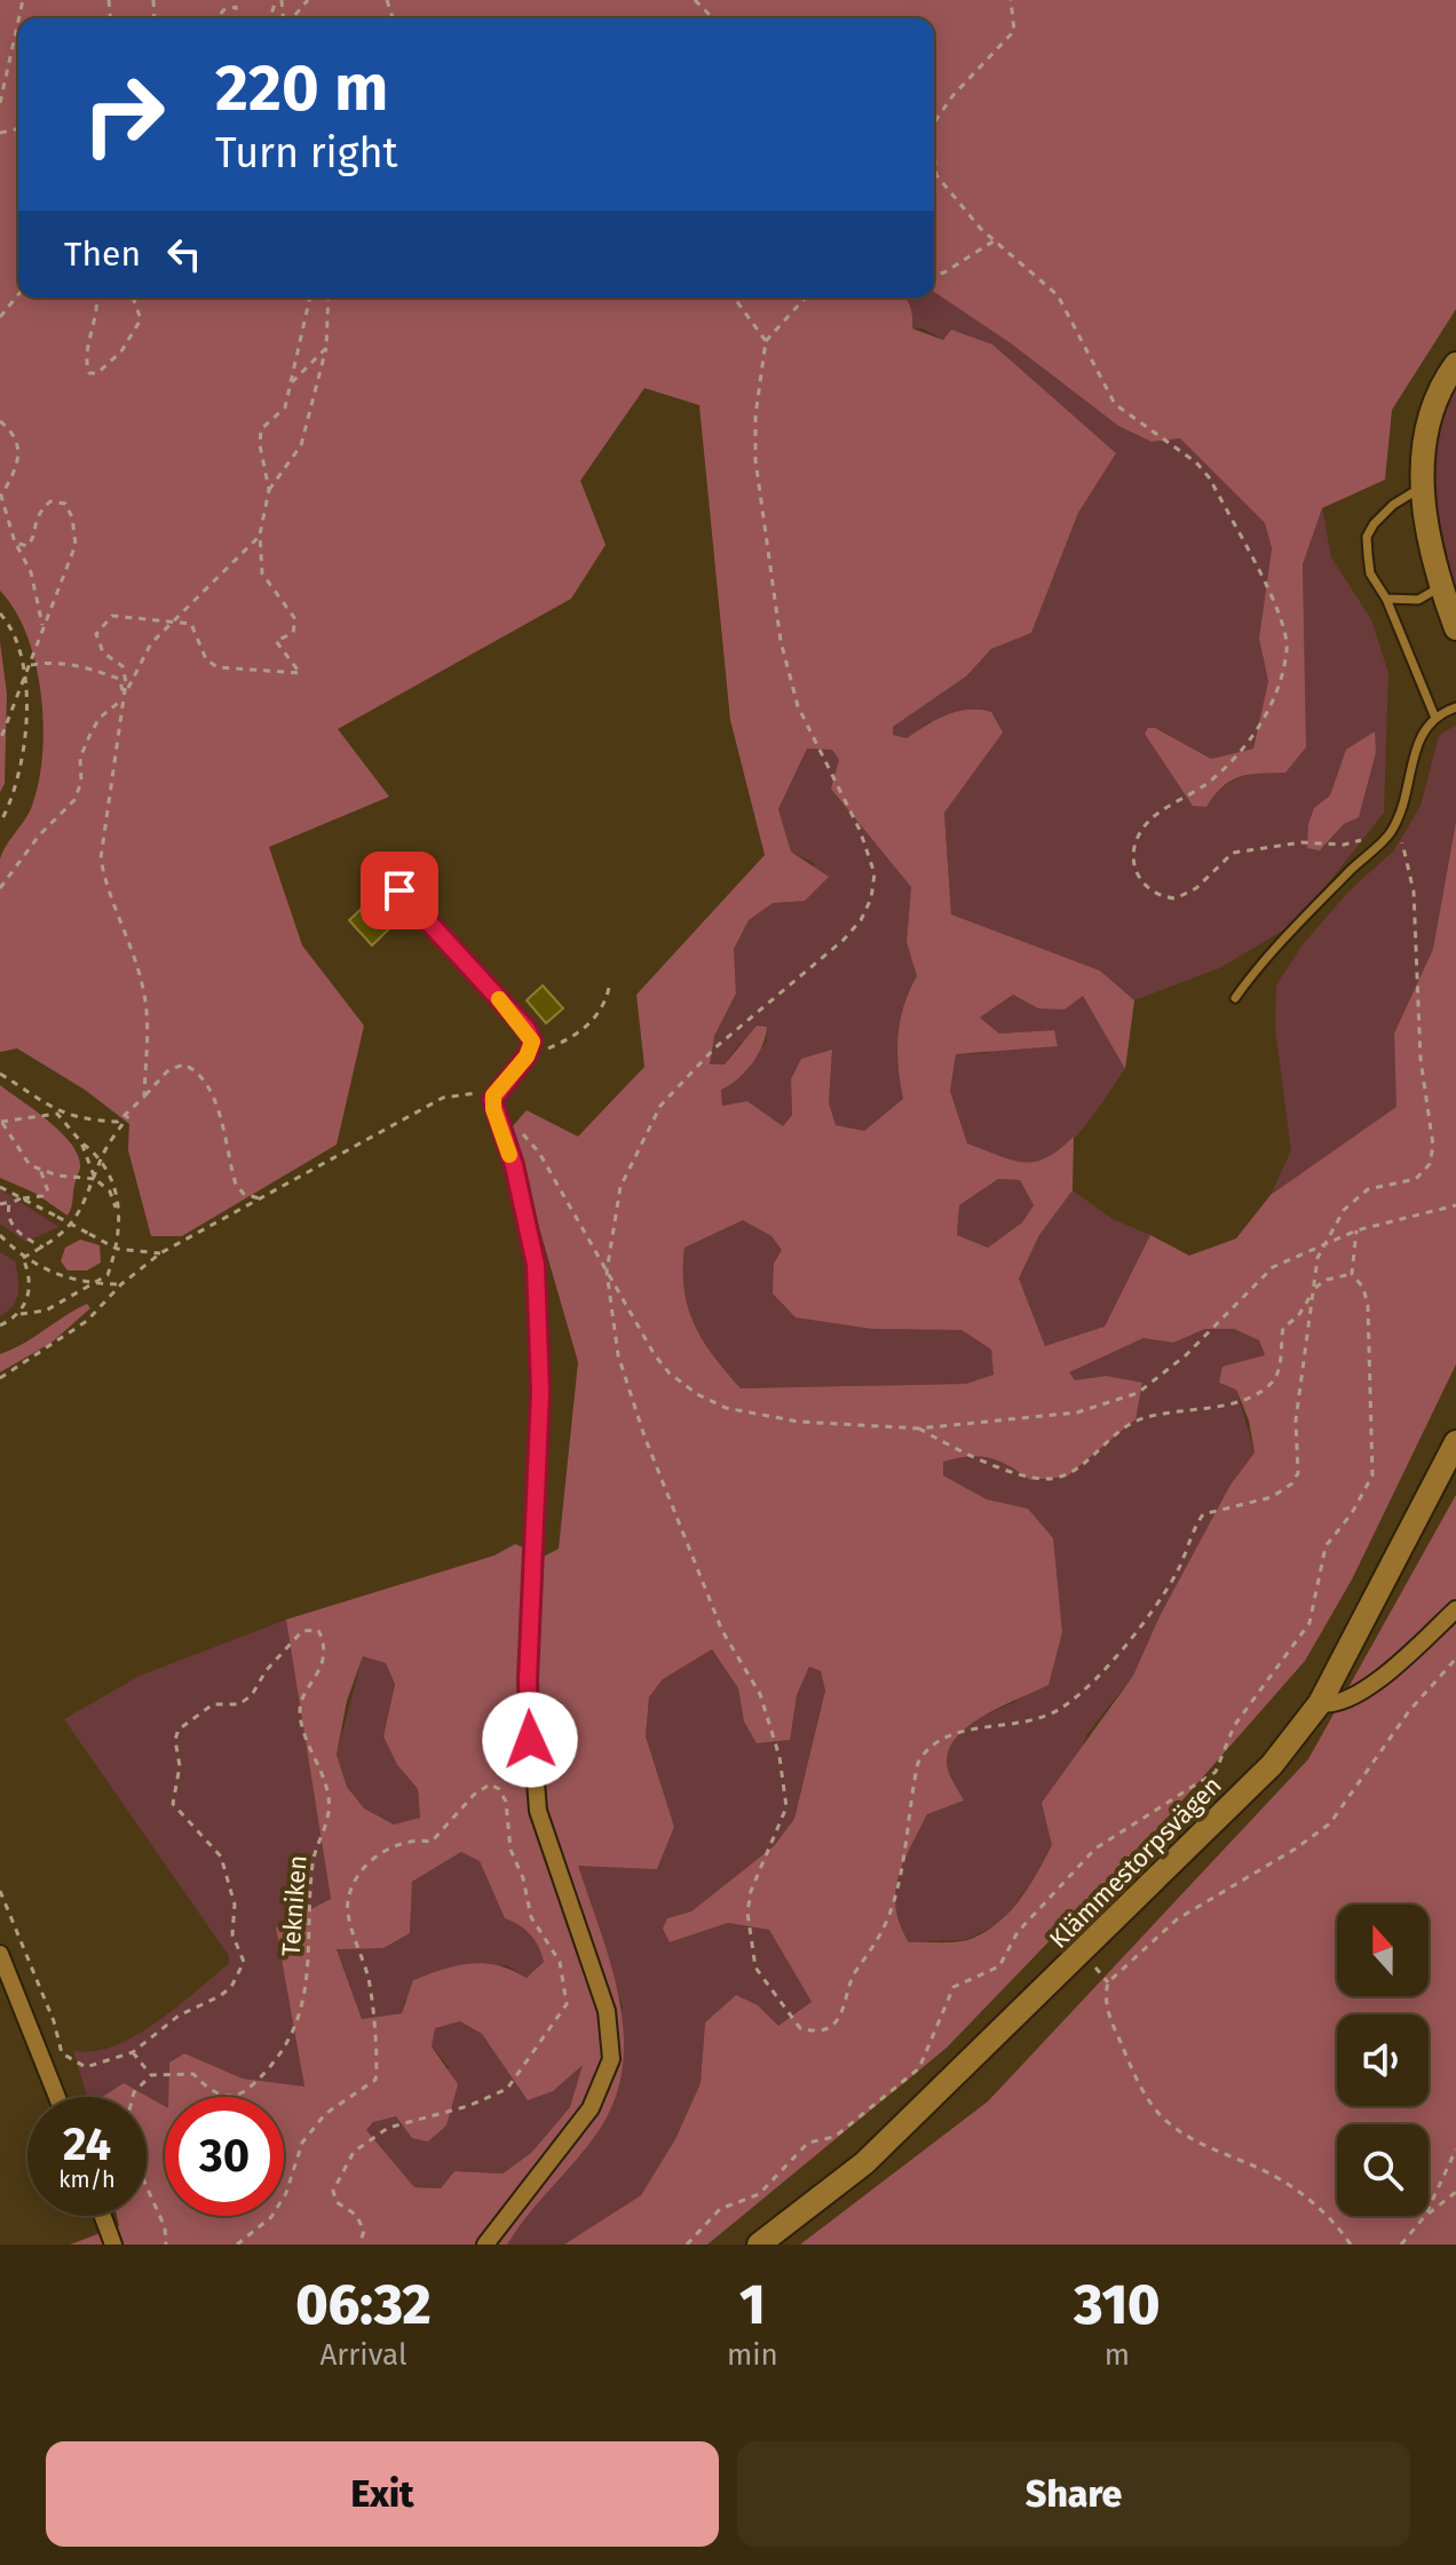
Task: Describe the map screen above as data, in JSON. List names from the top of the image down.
{
  "streets": {
    "street": ["Klämmestorpsvägen"],
    "path": ["Tekniken"]
  },
  "north": "top",
  "page": {
    "turn": ["220 m", "Turn right"],
    "then": "Then",
    "speed": "24 km/h",
    "limit": "30",
    "eta": [
      "06:32",
      "Arrival",
      "1",
      "min",
      "310",
      "m"
    ],
    "buttons": ["Exit", "Share"]
  }
}
